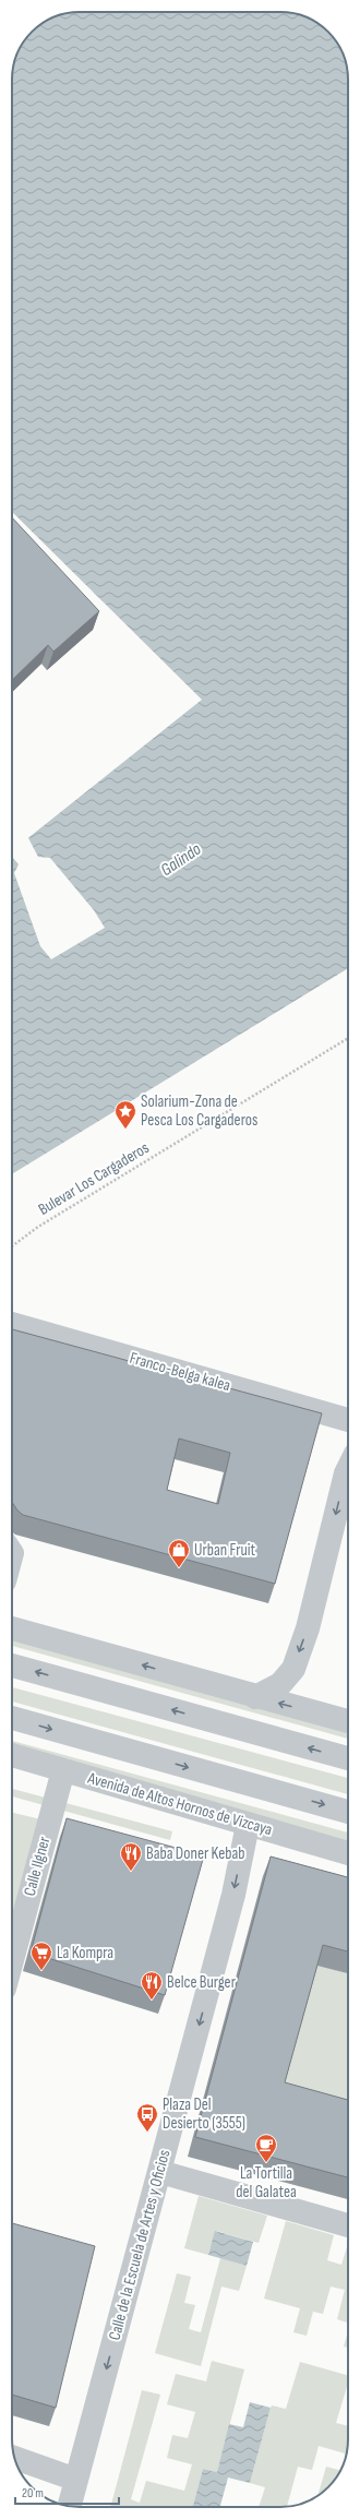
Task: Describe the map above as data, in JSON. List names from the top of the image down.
{
  "streets": {
    "street": [
      "Franco-Belga kalea",
      "Avenida de Altos Hornos de Vizcaya",
      "Calle Ilgner",
      "Calle de la Escuela de Artes y Oficios"
    ],
    "path": ["Bulevar Los Cargaderos"]
  },
  "crossings": [
    ["Avenida de Altos Hornos de Vizcaya", "Calle Ilgner"],
    ["Avenida de Altos Hornos de Vizcaya", "Calle de la Escuela de Artes y Oficios"]
  ],
  "one_way": ["Calle de la Escuela de Artes y Oficios"],
  "water": ["Galindo"],
  "places": {
    "place": ["Solarium-Zona de Pesca Los Cargaderos"],
    "shop": ["Urban Fruit"],
    "restaurant": ["Baba Doner Kebab", "Belce Burger"],
    "supermarket": ["La Kompra"],
    "bus stop": ["Plaza Del Desierto (3555)"],
    "cafe": ["La Tortilla del Galatea"]
  },
  "scale_bar": "20 m"
}
